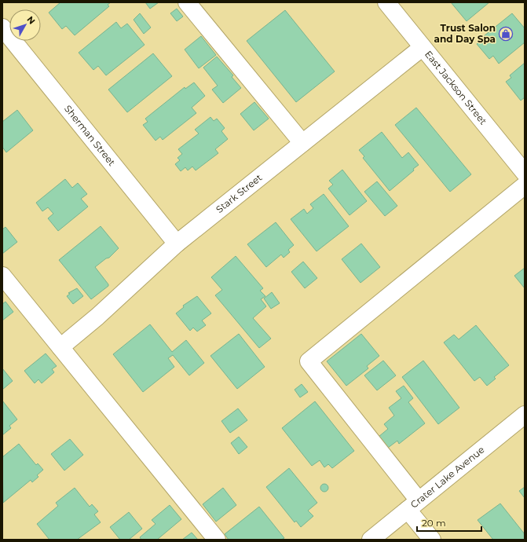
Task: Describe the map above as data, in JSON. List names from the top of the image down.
{
  "streets": {
    "street": [
      "East Jackson Street",
      "Sherman Street",
      "Stark Street",
      "Crater Lake Avenue"
    ]
  },
  "crossings": [
    ["East Jackson Street", "Stark Street"],
    ["Sherman Street", "Stark Street"]
  ],
  "places": {
    "shop": ["Trust Salon and Day Spa"]
  },
  "scale_bar": "20 m",
  "north": "top right"
}
